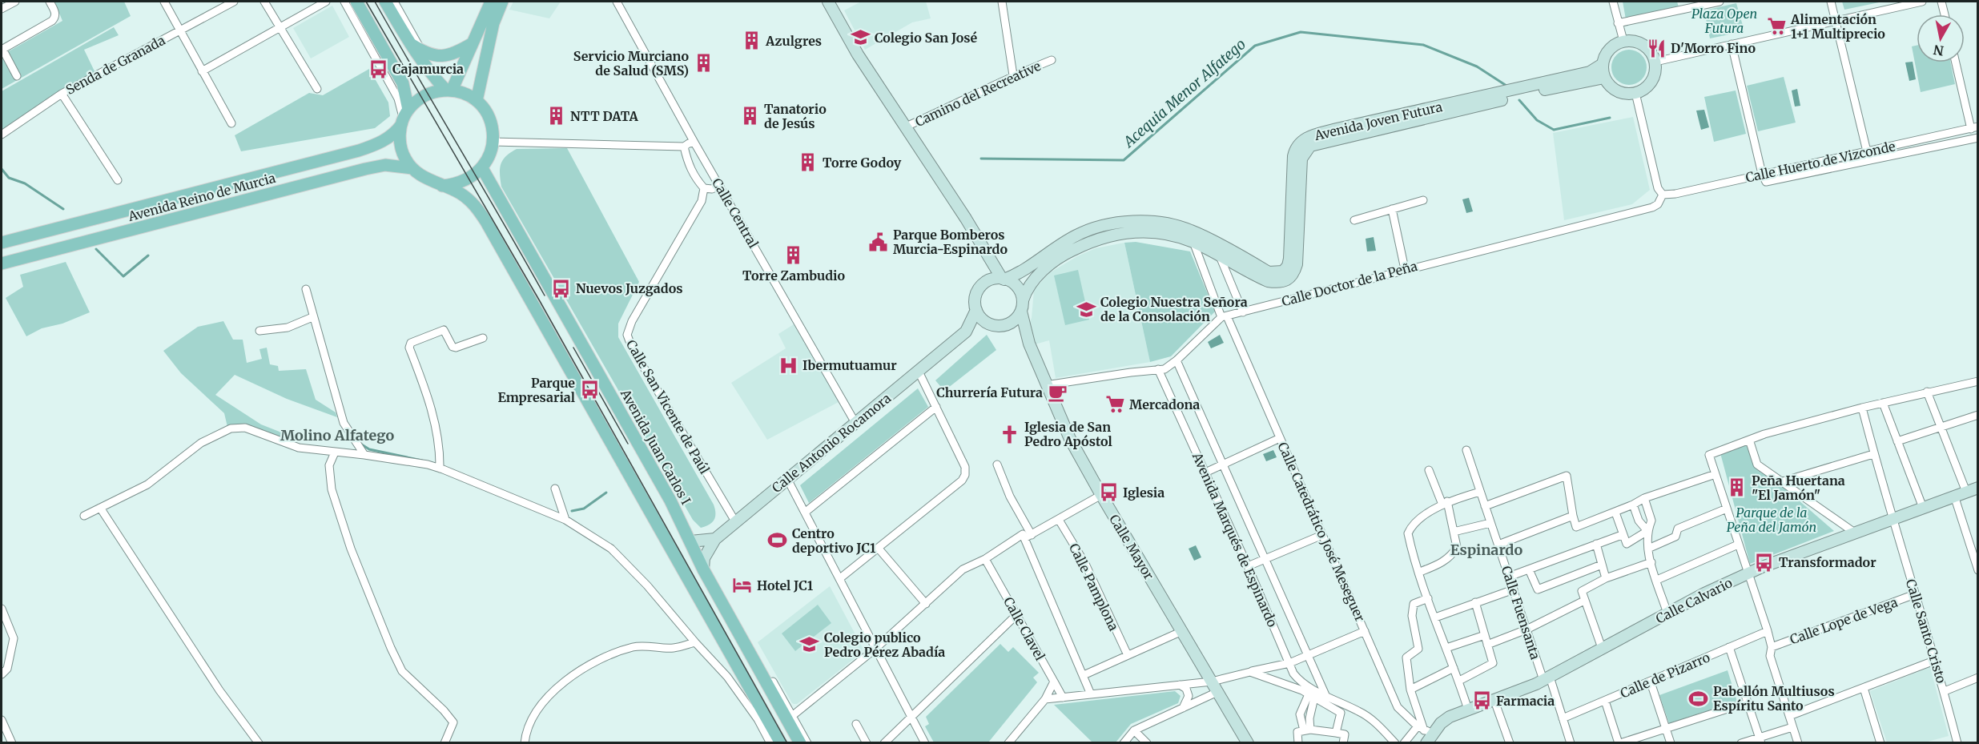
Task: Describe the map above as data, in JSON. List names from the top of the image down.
{
  "streets": {
    "main road": ["Avenida Reino de Murcia", "Avenida Juan Carlos I"],
    "street": [
      "Senda de Granada",
      "Camino del Recreative",
      "Avenida Joven Futura",
      "Calle Huerto de Vizconde",
      "Calle Central",
      "Calle Doctor de la Peña",
      "Calle San Vicente de Paúl",
      "Calle Antonio Rocamora",
      "Calle Catedrático José Meseguer",
      "Avenida Marqués de Espinardo",
      "Calle Mayor",
      "Calle Pamplona",
      "Calle Calvario",
      "Calle Fuensanta",
      "Calle Lope de Vega",
      "Calle Clavel",
      "Calle Santo Cristo",
      "Calle de Pizarro"
    ]
  },
  "crossings": [
    ["Avenida Joven Futura", "Calle Antonio Rocamora"],
    ["Avenida Joven Futura", "Calle Catedrático José Meseguer"],
    ["Avenida Joven Futura", "Calle Mayor"],
    ["Calle Huerto de Vizconde", "Calle Doctor de la Peña"],
    ["Avenida Reino de Murcia", "Avenida Juan Carlos I"],
    ["Calle Central", "Calle Antonio Rocamora"],
    ["Calle Doctor de la Peña", "Calle Catedrático José Meseguer"],
    ["Calle Doctor de la Peña", "Avenida Marqués de Espinardo"],
    ["Calle Doctor de la Peña", "Calle Mayor"],
    ["Calle San Vicente de Paúl", "Calle Antonio Rocamora"],
    ["Calle Antonio Rocamora", "Avenida Juan Carlos I"],
    ["Calle Antonio Rocamora", "Calle Mayor"],
    ["Calle Catedrático José Meseguer", "Calle Calvario"],
    ["Calle Calvario", "Calle Fuensanta"],
    ["Calle Calvario", "Calle Santo Cristo"],
    ["Calle Fuensanta", "Calle de Pizarro"],
    ["Calle Lope de Vega", "Calle Santo Cristo"]
  ],
  "districts": ["Molino Alfatego", "Espinardo"],
  "water": ["Acequia Menor Alfatego"],
  "parks": ["Plaza Open Futura", "Parque de la Peña del Jamón"],
  "places": {
    "supermarket": ["Alimentación 1+1 Multiprecio", "Mercadona"],
    "school or university": ["Colegio San José", "Colegio Nuestra Señora de la Consolación", "Colegio publico Pedro Pérez Abadía"],
    "building": [
      "Azulgres",
      "Servicio Murciano de Salud (SMS)",
      "NTT DATA",
      "Tanatorio de Jesús",
      "Torre Godoy",
      "Torre Zambudio",
      "Peña Huertana \"El Jamón\""
    ],
    "restaurant": ["D'Morro Fino"],
    "bus stop": [
      "Cajamurcia",
      "Nuevos Juzgados",
      "Parque Empresarial",
      "Iglesia",
      "Transformador",
      "Farmacia"
    ],
    "public building": ["Parque Bomberos Murcia-Espinardo"],
    "hospital": ["Ibermutuamur"],
    "cafe": ["Churrería Futura"],
    "church": ["Iglesia de San Pedro Apóstol"],
    "sports": ["Centro deportivo JC1", "Pabellón Multiusos Espíritu Santo"],
    "hotel": ["Hotel JC1"]
  },
  "north": "bottom"
}
